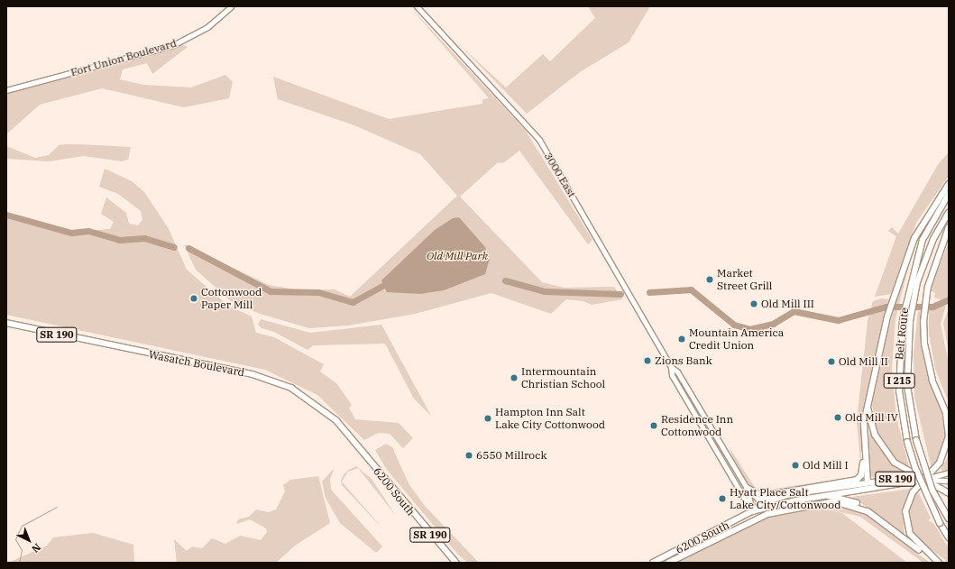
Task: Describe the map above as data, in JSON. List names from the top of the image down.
{
  "streets": {
    "highway": ["Belt Route", "I 215"],
    "main road": [
      "Fort Union Boulevard",
      "3000 East",
      "SR 190",
      "Wasatch Boulevard",
      "6200 South"
    ]
  },
  "crossings": [
    ["3000 East", "6200 South"],
    ["Wasatch Boulevard", "6200 South"]
  ],
  "parks": ["Old Mill Park"],
  "places": [
    "Market Street Grill",
    "Cottonwood Paper Mill",
    "Old Mill III",
    "Mountain America Credit Union",
    "Zions Bank",
    "Old Mill II",
    "Intermountain Christian School",
    "Old Mill IV",
    "Hampton Inn Salt Lake City Cottonwood",
    "Residence Inn Cottonwood",
    "6550 Millrock",
    "Old Mill I",
    "Hyatt Place Salt Lake City/Cottonwood"
  ],
  "north": "bottom right"
}
